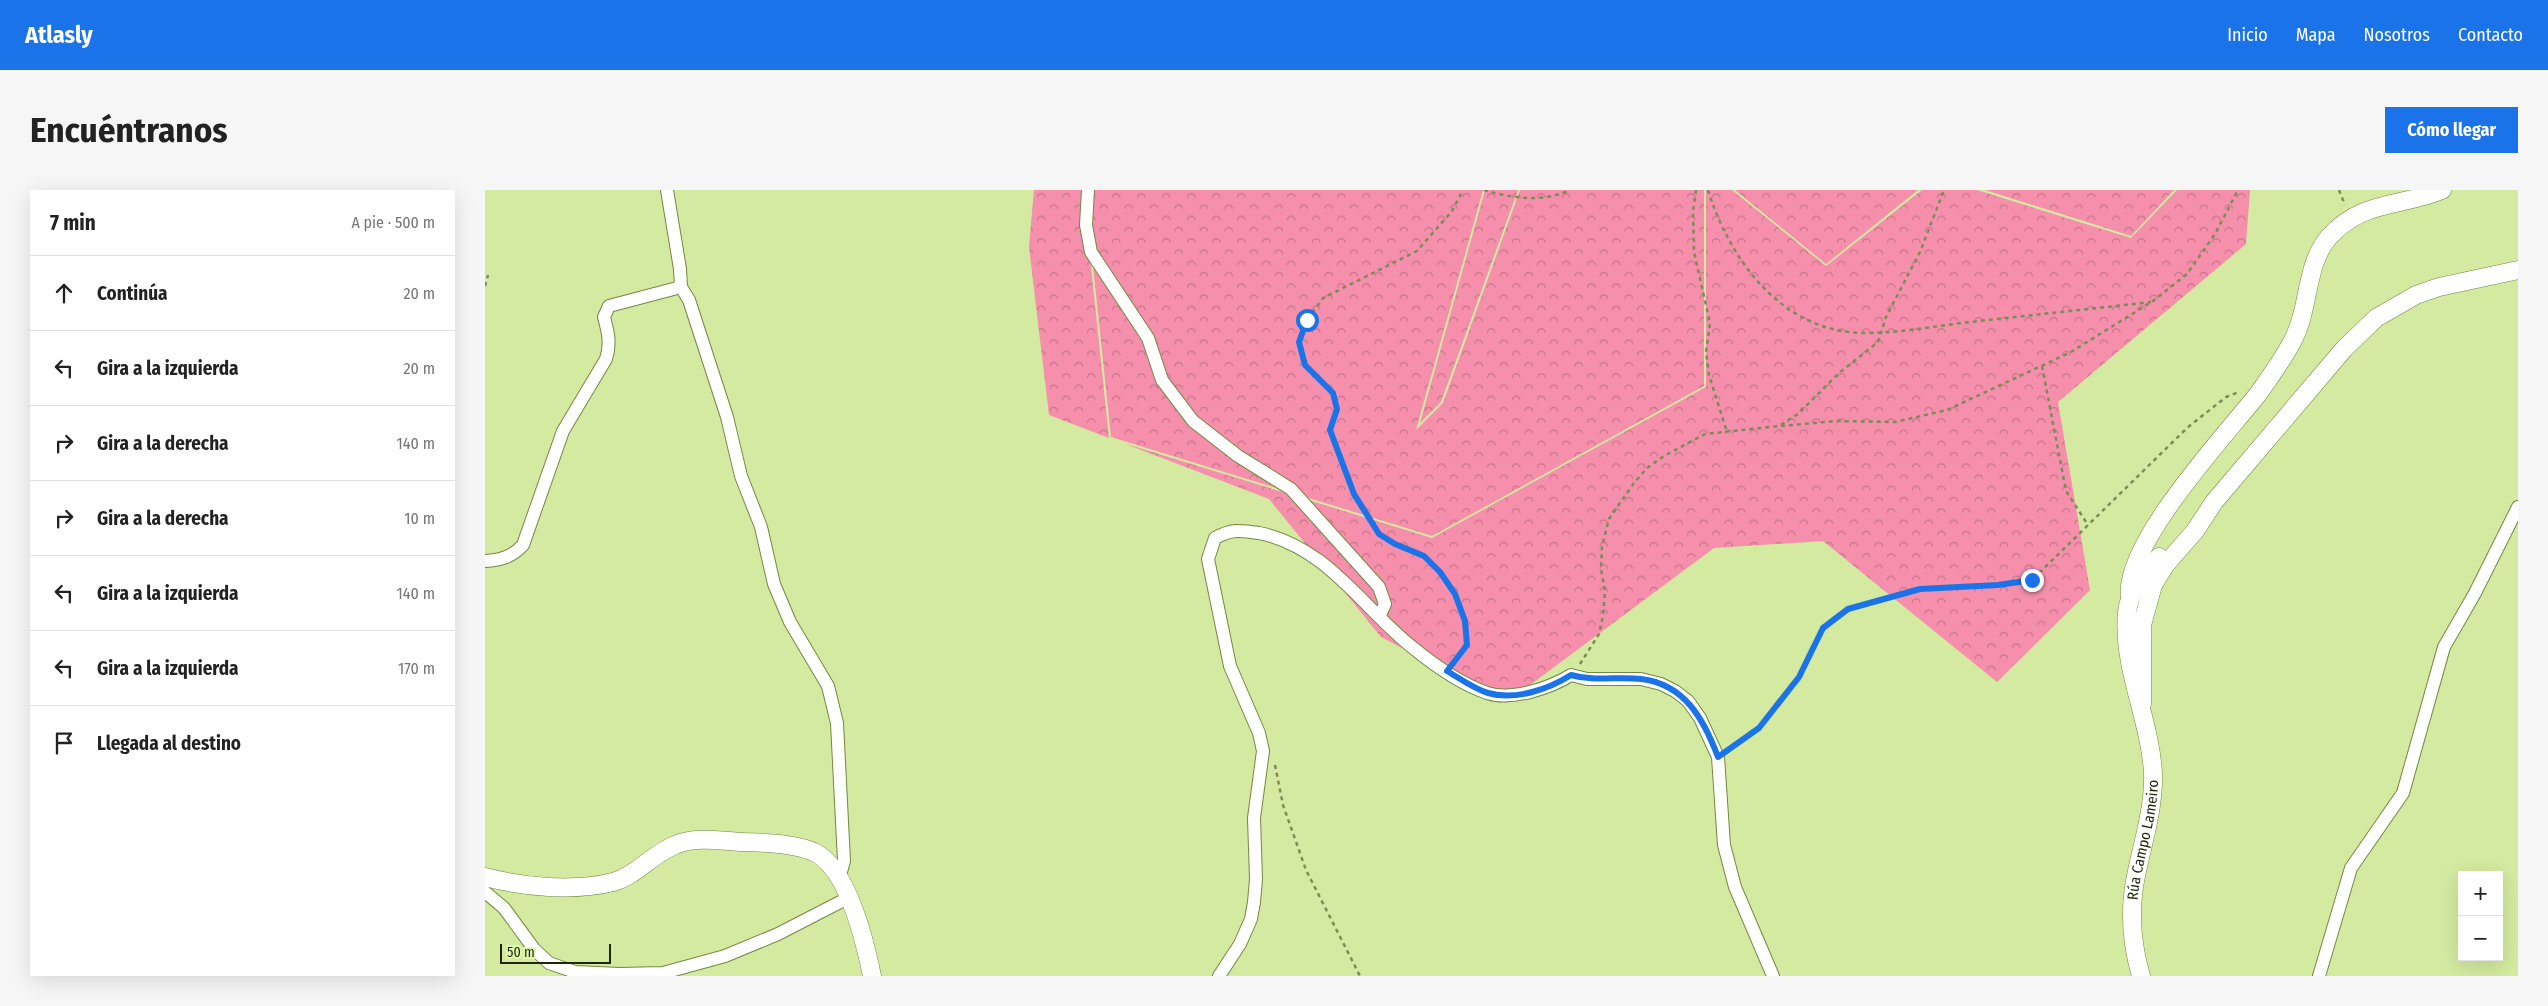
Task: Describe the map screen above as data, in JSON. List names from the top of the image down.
{
  "streets": {
    "street": ["Rúa Campo Lameiro"]
  },
  "scale_bar": "50 m",
  "page": {
    "header": "Atlasly",
    "nav": [
      "Inicio",
      "Mapa",
      "Nosotros",
      "Contacto"
    ],
    "buttons": "Cómo llegar",
    "title": "Encuéntranos",
    "heading": ["7 min", "A pie · 500 m"],
    "list": [
      ["Continúa", "20 m"],
      ["Gira a la izquierda", "20 m"],
      ["Gira a la derecha", "140 m"],
      ["Gira a la derecha", "10 m"],
      ["Gira a la izquierda", "140 m"],
      ["Gira a la izquierda", "170 m"],
      "Llegada al destino"
    ],
    "map_buttons": ["+", "−"],
    "scale": "50 m"
  }
}
